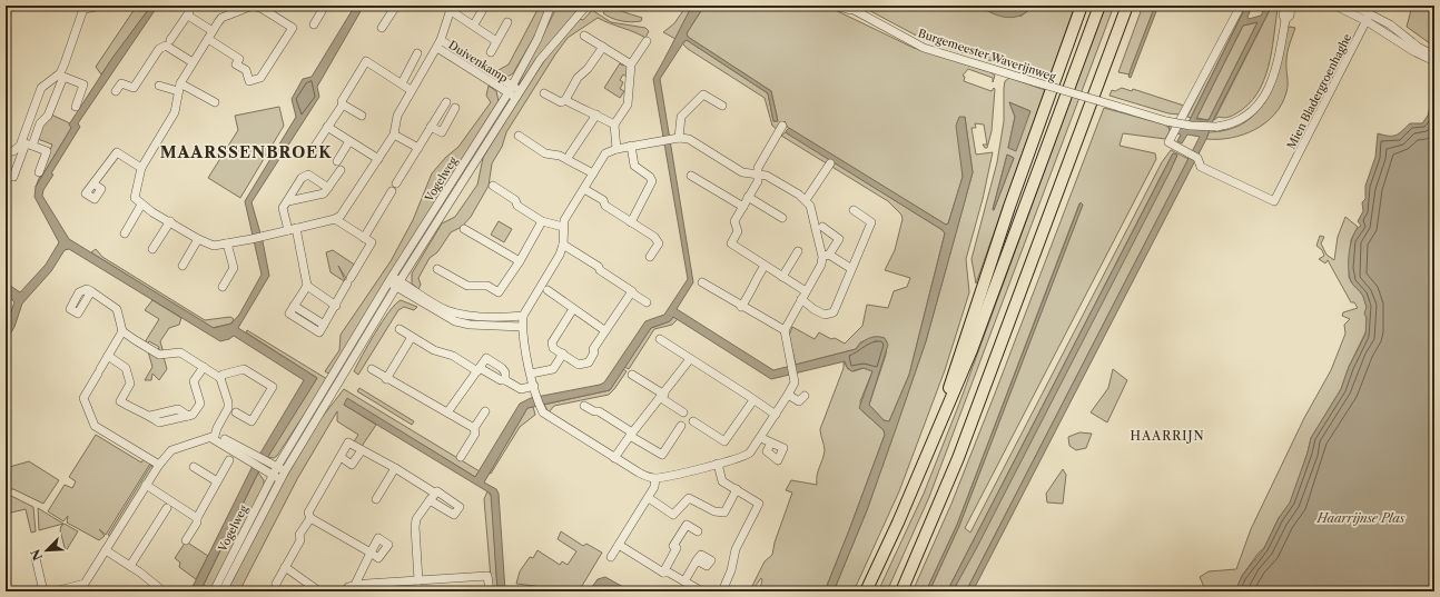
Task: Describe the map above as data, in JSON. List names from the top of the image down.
{
  "streets": {
    "street": [
      "Burgemeester Waverijnweg",
      "Duivenkamp",
      "Mien Bladergroenhaghe",
      "Vogelweg"
    ]
  },
  "crossings": [
    ["Duivenkamp", "Vogelweg"]
  ],
  "districts": ["MAARSSENBROEK", "HAARRIJN"],
  "water": ["Haarrijnse Plas"],
  "north": "bottom left"
}
